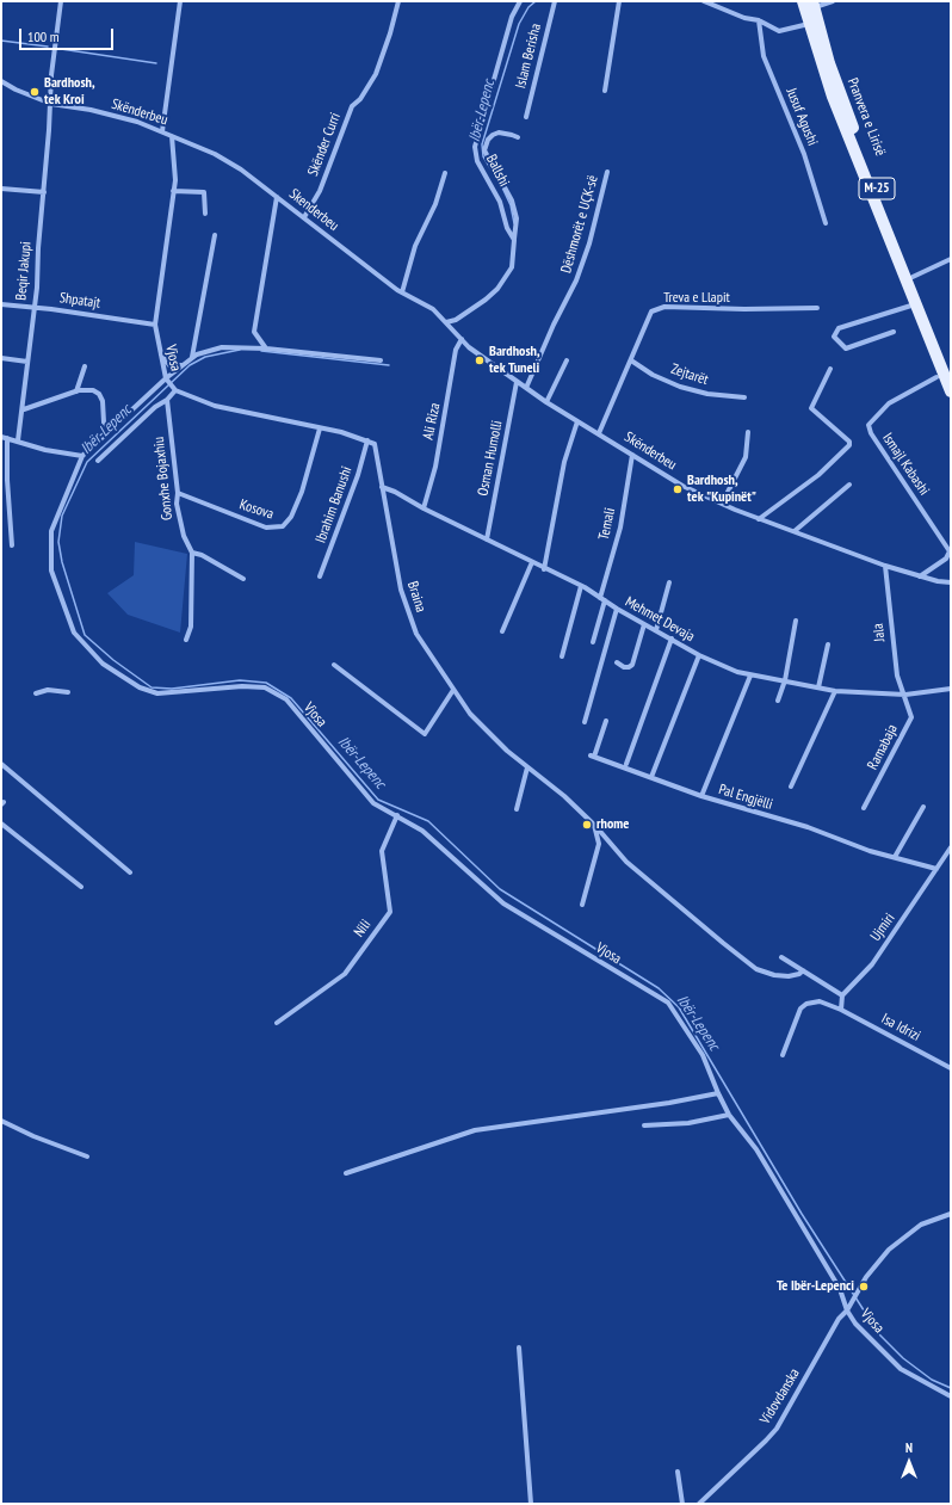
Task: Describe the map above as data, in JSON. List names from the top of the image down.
{
  "streets": {
    "main road": ["Pranvera e Lirisë", "M-25"],
    "street": [
      "Islam Berisha",
      "Skënderbeu",
      "Jusuf Agushi",
      "Skënder Curri",
      "Ballshi",
      "Skenderbeu",
      "Dëshmorët e UÇK-së",
      "Beqir Jakupi",
      "Treva e Llapit",
      "Shpatajt",
      "Vjosa",
      "Zejtarët",
      "Ali Riza",
      "Osman Humolli",
      "Ismajl Kabashi",
      "Gonxhe Bojaxhiu",
      "Ibrahim Banushi",
      "Kosova",
      "Temali",
      "Braina",
      "Mehmet Devaja",
      "Jala",
      "Ramabaja",
      "Pal Engjëlli",
      "Ujmiri",
      "Nili",
      "Isa Idrizi",
      "Vidovdanska"
    ]
  },
  "crossings": [
    ["Skënderbeu", "Ballshi"],
    ["Skënderbeu", "Skenderbeu"],
    ["Skënderbeu", "Dëshmorët e UÇK-së"],
    ["Skënderbeu", "Beqir Jakupi"],
    ["Skënderbeu", "Treva e Llapit"],
    ["Skënderbeu", "Vjosa"],
    ["Skënderbeu", "Ali Riza"],
    ["Skënderbeu", "Osman Humolli"],
    ["Skënderbeu", "Ismajl Kabashi"],
    ["Skënderbeu", "Temali"],
    ["Skënderbeu", "Jala"],
    ["Skënder Curri", "Skenderbeu"],
    ["Beqir Jakupi", "Shpatajt"],
    ["Treva e Llapit", "Zejtarët"],
    ["Shpatajt", "Vjosa"],
    ["Vjosa", "Nili"],
    ["Vjosa", "Vidovdanska"],
    ["Ali Riza", "Mehmet Devaja"],
    ["Osman Humolli", "Mehmet Devaja"],
    ["Gonxhe Bojaxhiu", "Kosova"],
    ["Ibrahim Banushi", "Braina"],
    ["Temali", "Mehmet Devaja"],
    ["Braina", "Mehmet Devaja"],
    ["Mehmet Devaja", "Jala"],
    ["Mehmet Devaja", "Ramabaja"],
    ["Jala", "Ramabaja"],
    ["Pal Engjëlli", "Ujmiri"]
  ],
  "water": ["Ibër-Lepenc"],
  "places": [
    "Bardhosh, tek Kroi",
    "Bardhosh, tek Tuneli",
    "Bardhosh, tek \"Kupinët\"",
    "rhome",
    "Te Ibër-Lepenci"
  ],
  "scale_bar": "100 m",
  "north": "top"
}
